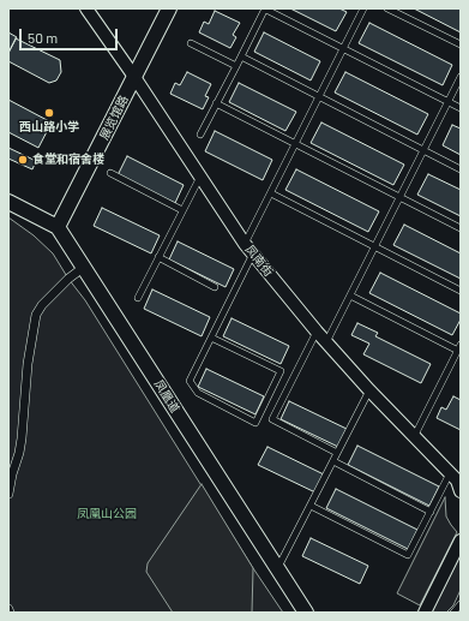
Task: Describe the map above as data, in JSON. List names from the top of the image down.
{
  "streets": {
    "street": ["展览馆路", "凤南街", "凤凰道"]
  },
  "crossings": [
    ["展览馆路", "凤南街"],
    ["展览馆路", "凤凰道"]
  ],
  "parks": ["凤凰山公园"],
  "places": ["西山路小学", "食堂和宿舍楼"],
  "scale_bar": "50 m"
}
